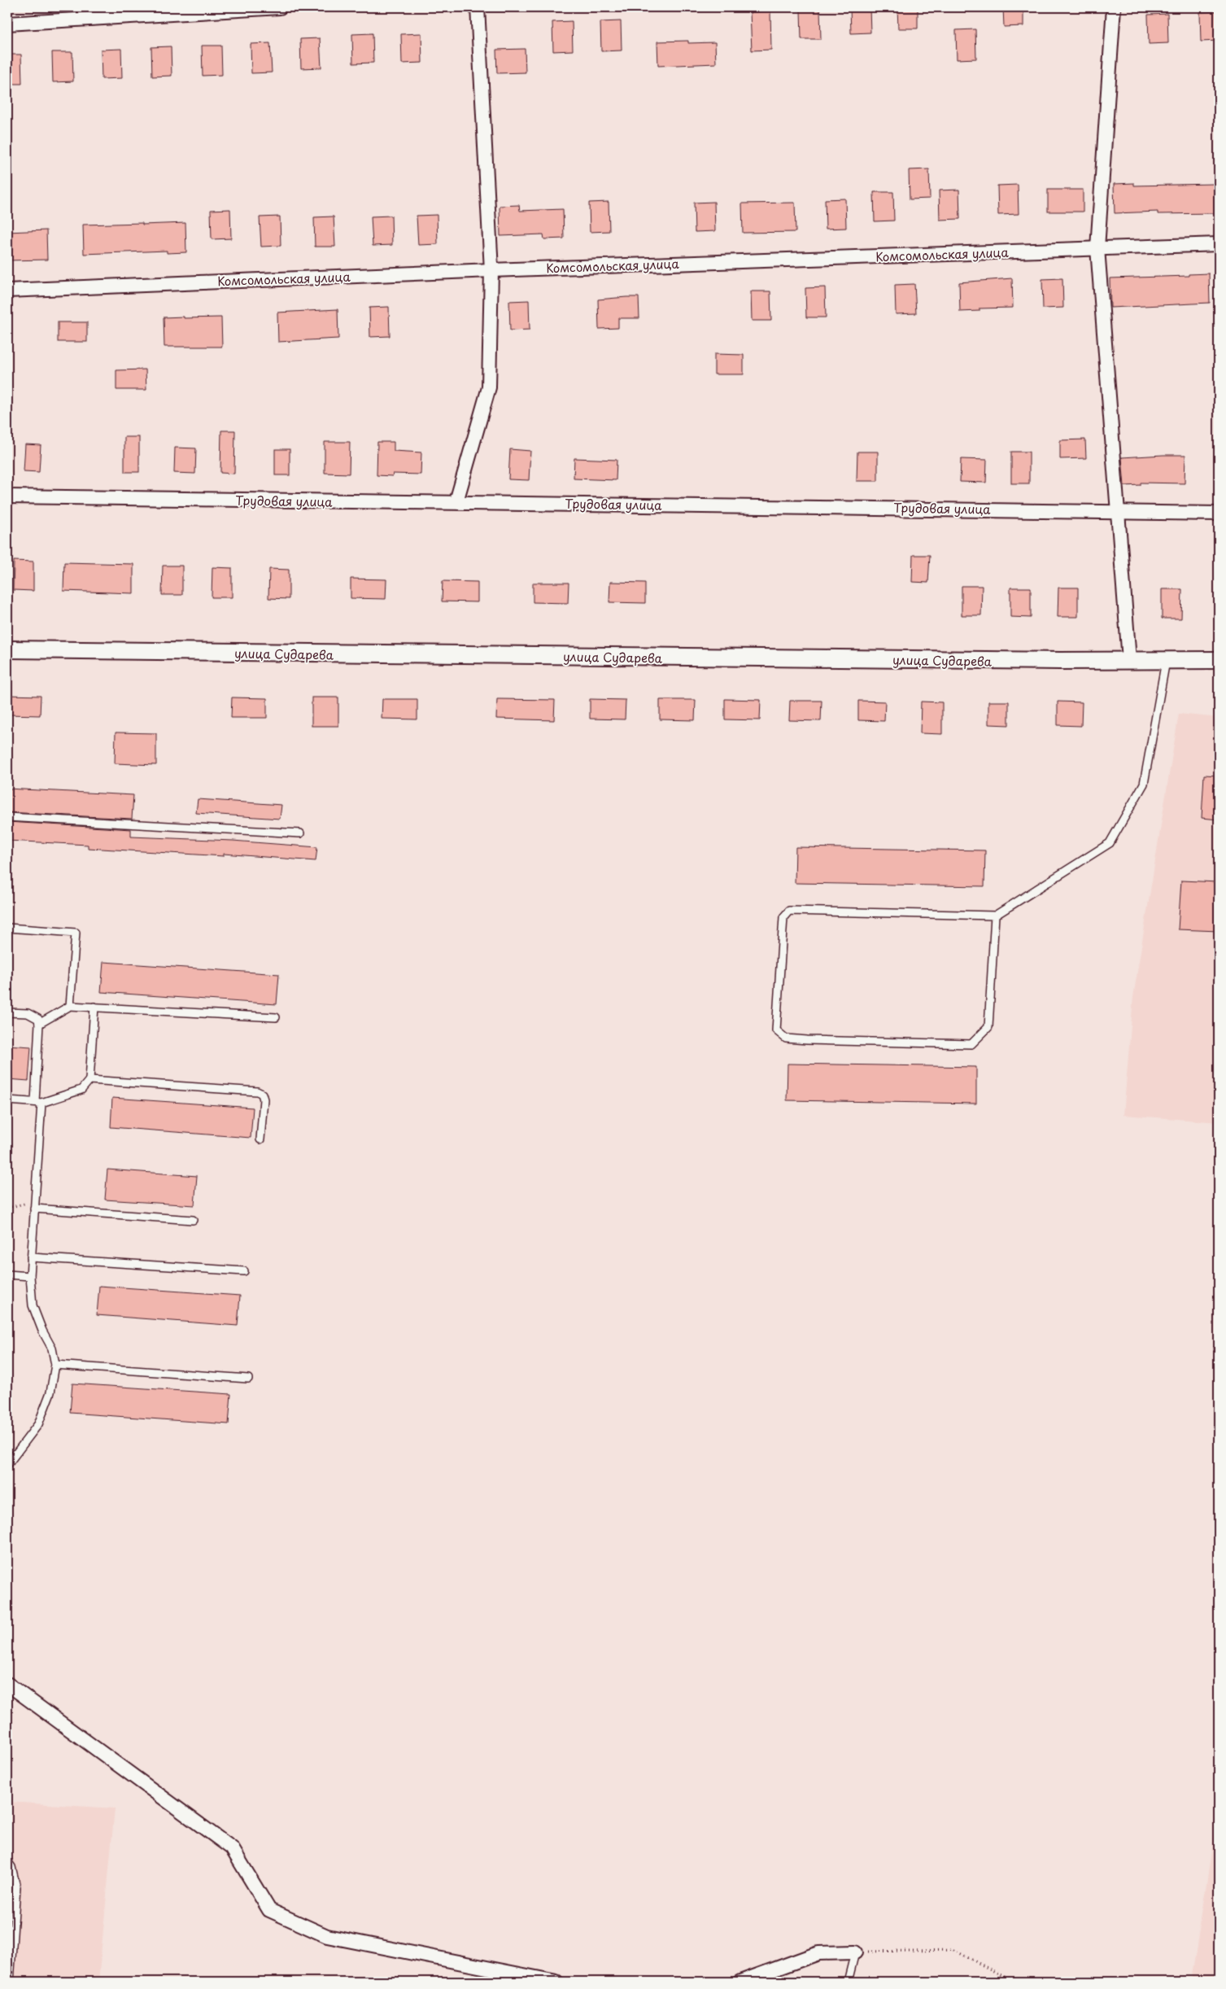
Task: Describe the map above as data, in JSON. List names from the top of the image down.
{
  "streets": {
    "street": ["Комсомольская улица", "Трудовая улица", "улица Сударева"]
  }
}
